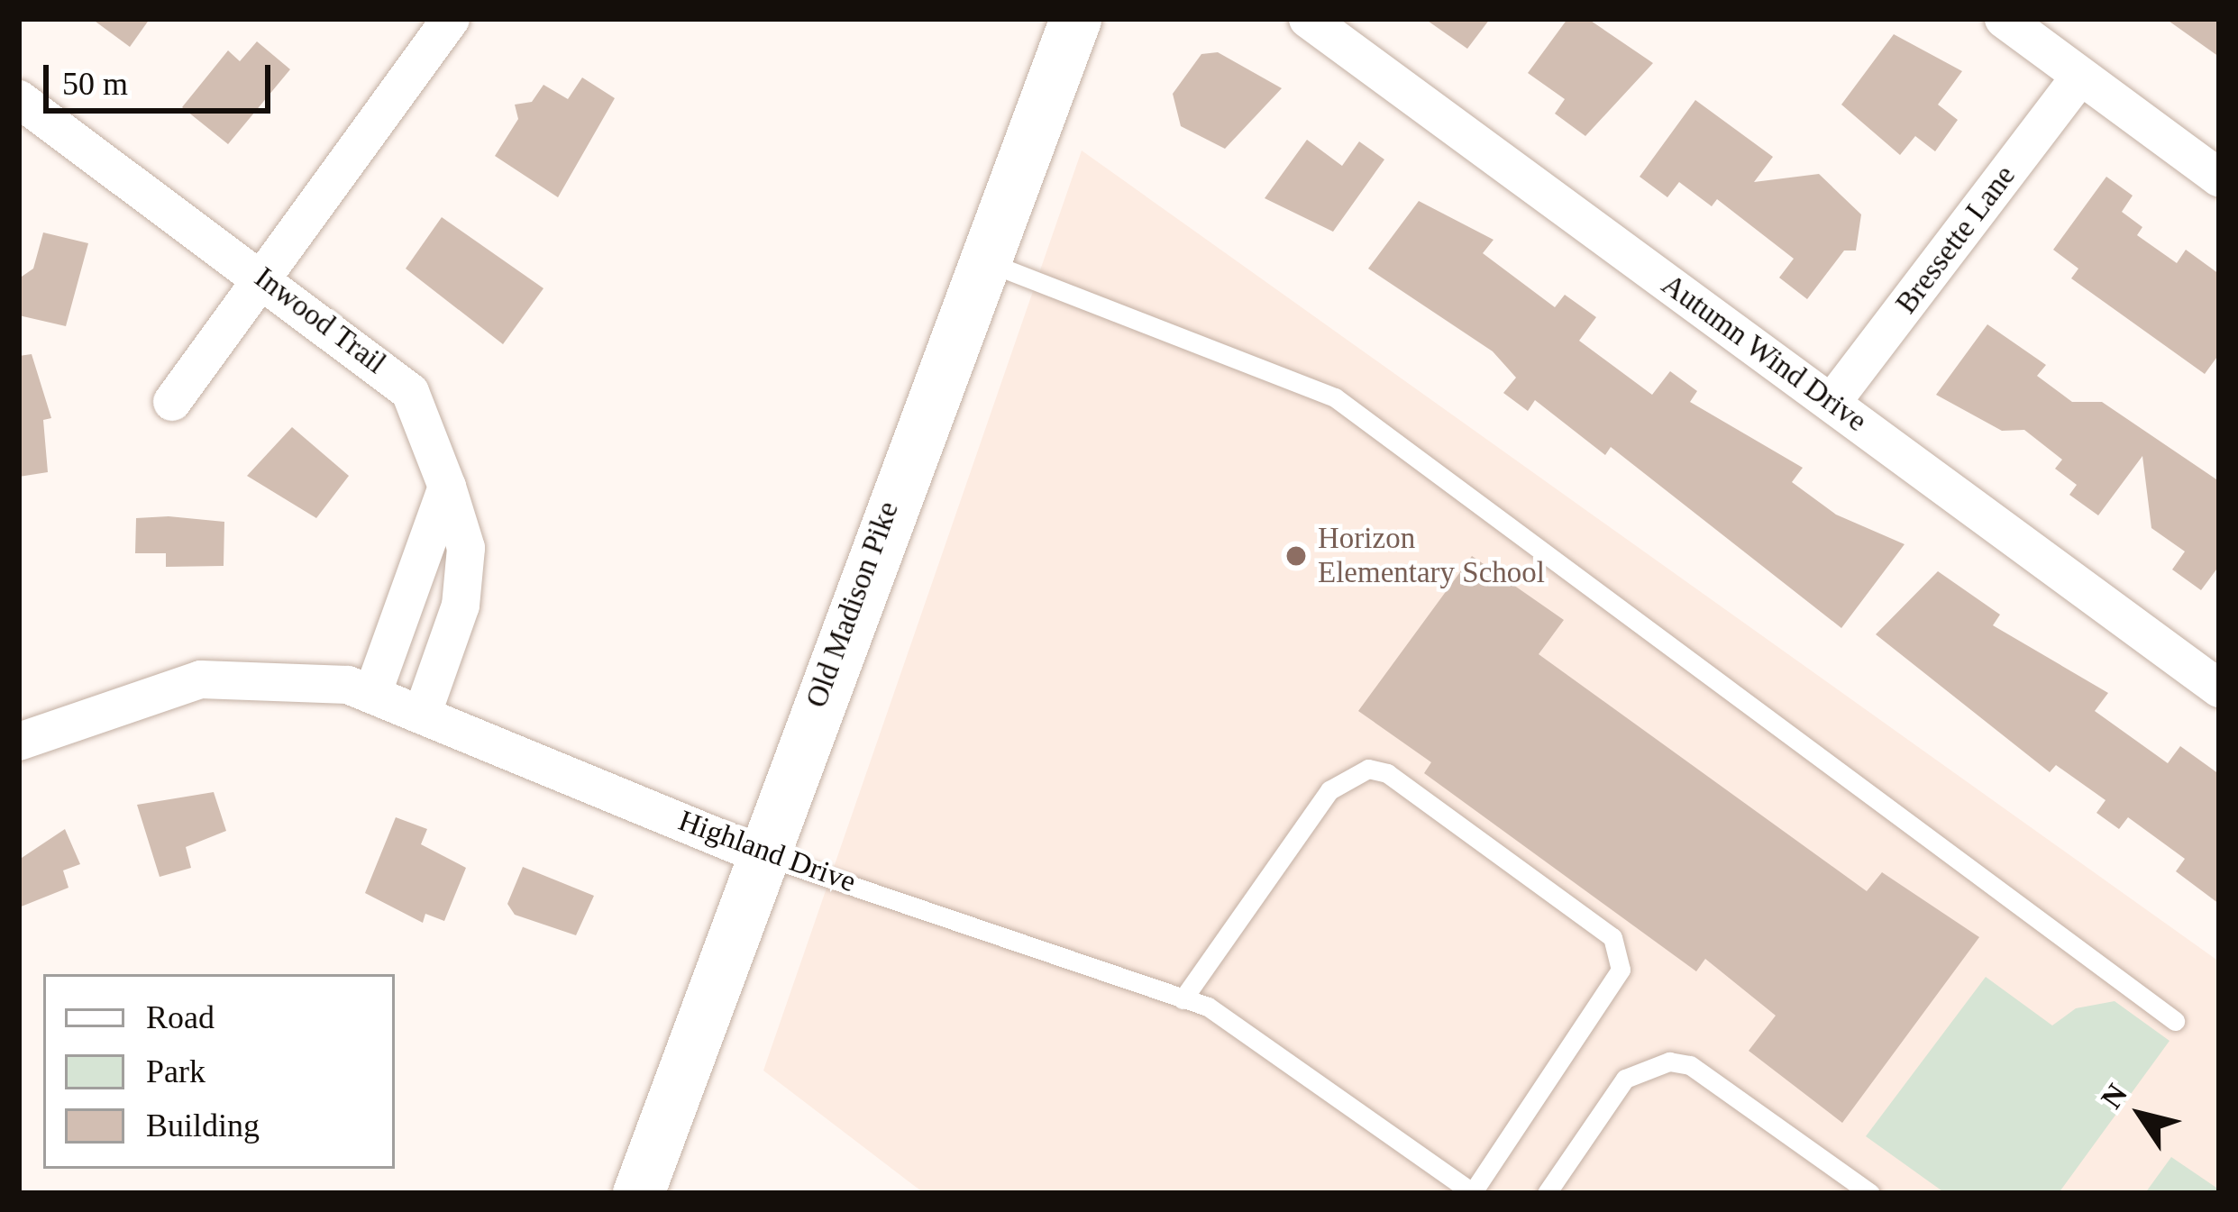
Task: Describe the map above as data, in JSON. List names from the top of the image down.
{
  "streets": {
    "main road": ["Old Madison Pike"],
    "street": [
      "Bressette Lane",
      "Inwood Trail",
      "Autumn Wind Drive",
      "Highland Drive"
    ]
  },
  "crossings": [
    ["Bressette Lane", "Autumn Wind Drive"],
    ["Inwood Trail", "Highland Drive"],
    ["Old Madison Pike", "Highland Drive"]
  ],
  "places": ["Horizon Elementary School"],
  "legend": ["Road", "Park", "Building"],
  "scale_bar": "50 m",
  "north": "top left"
}
